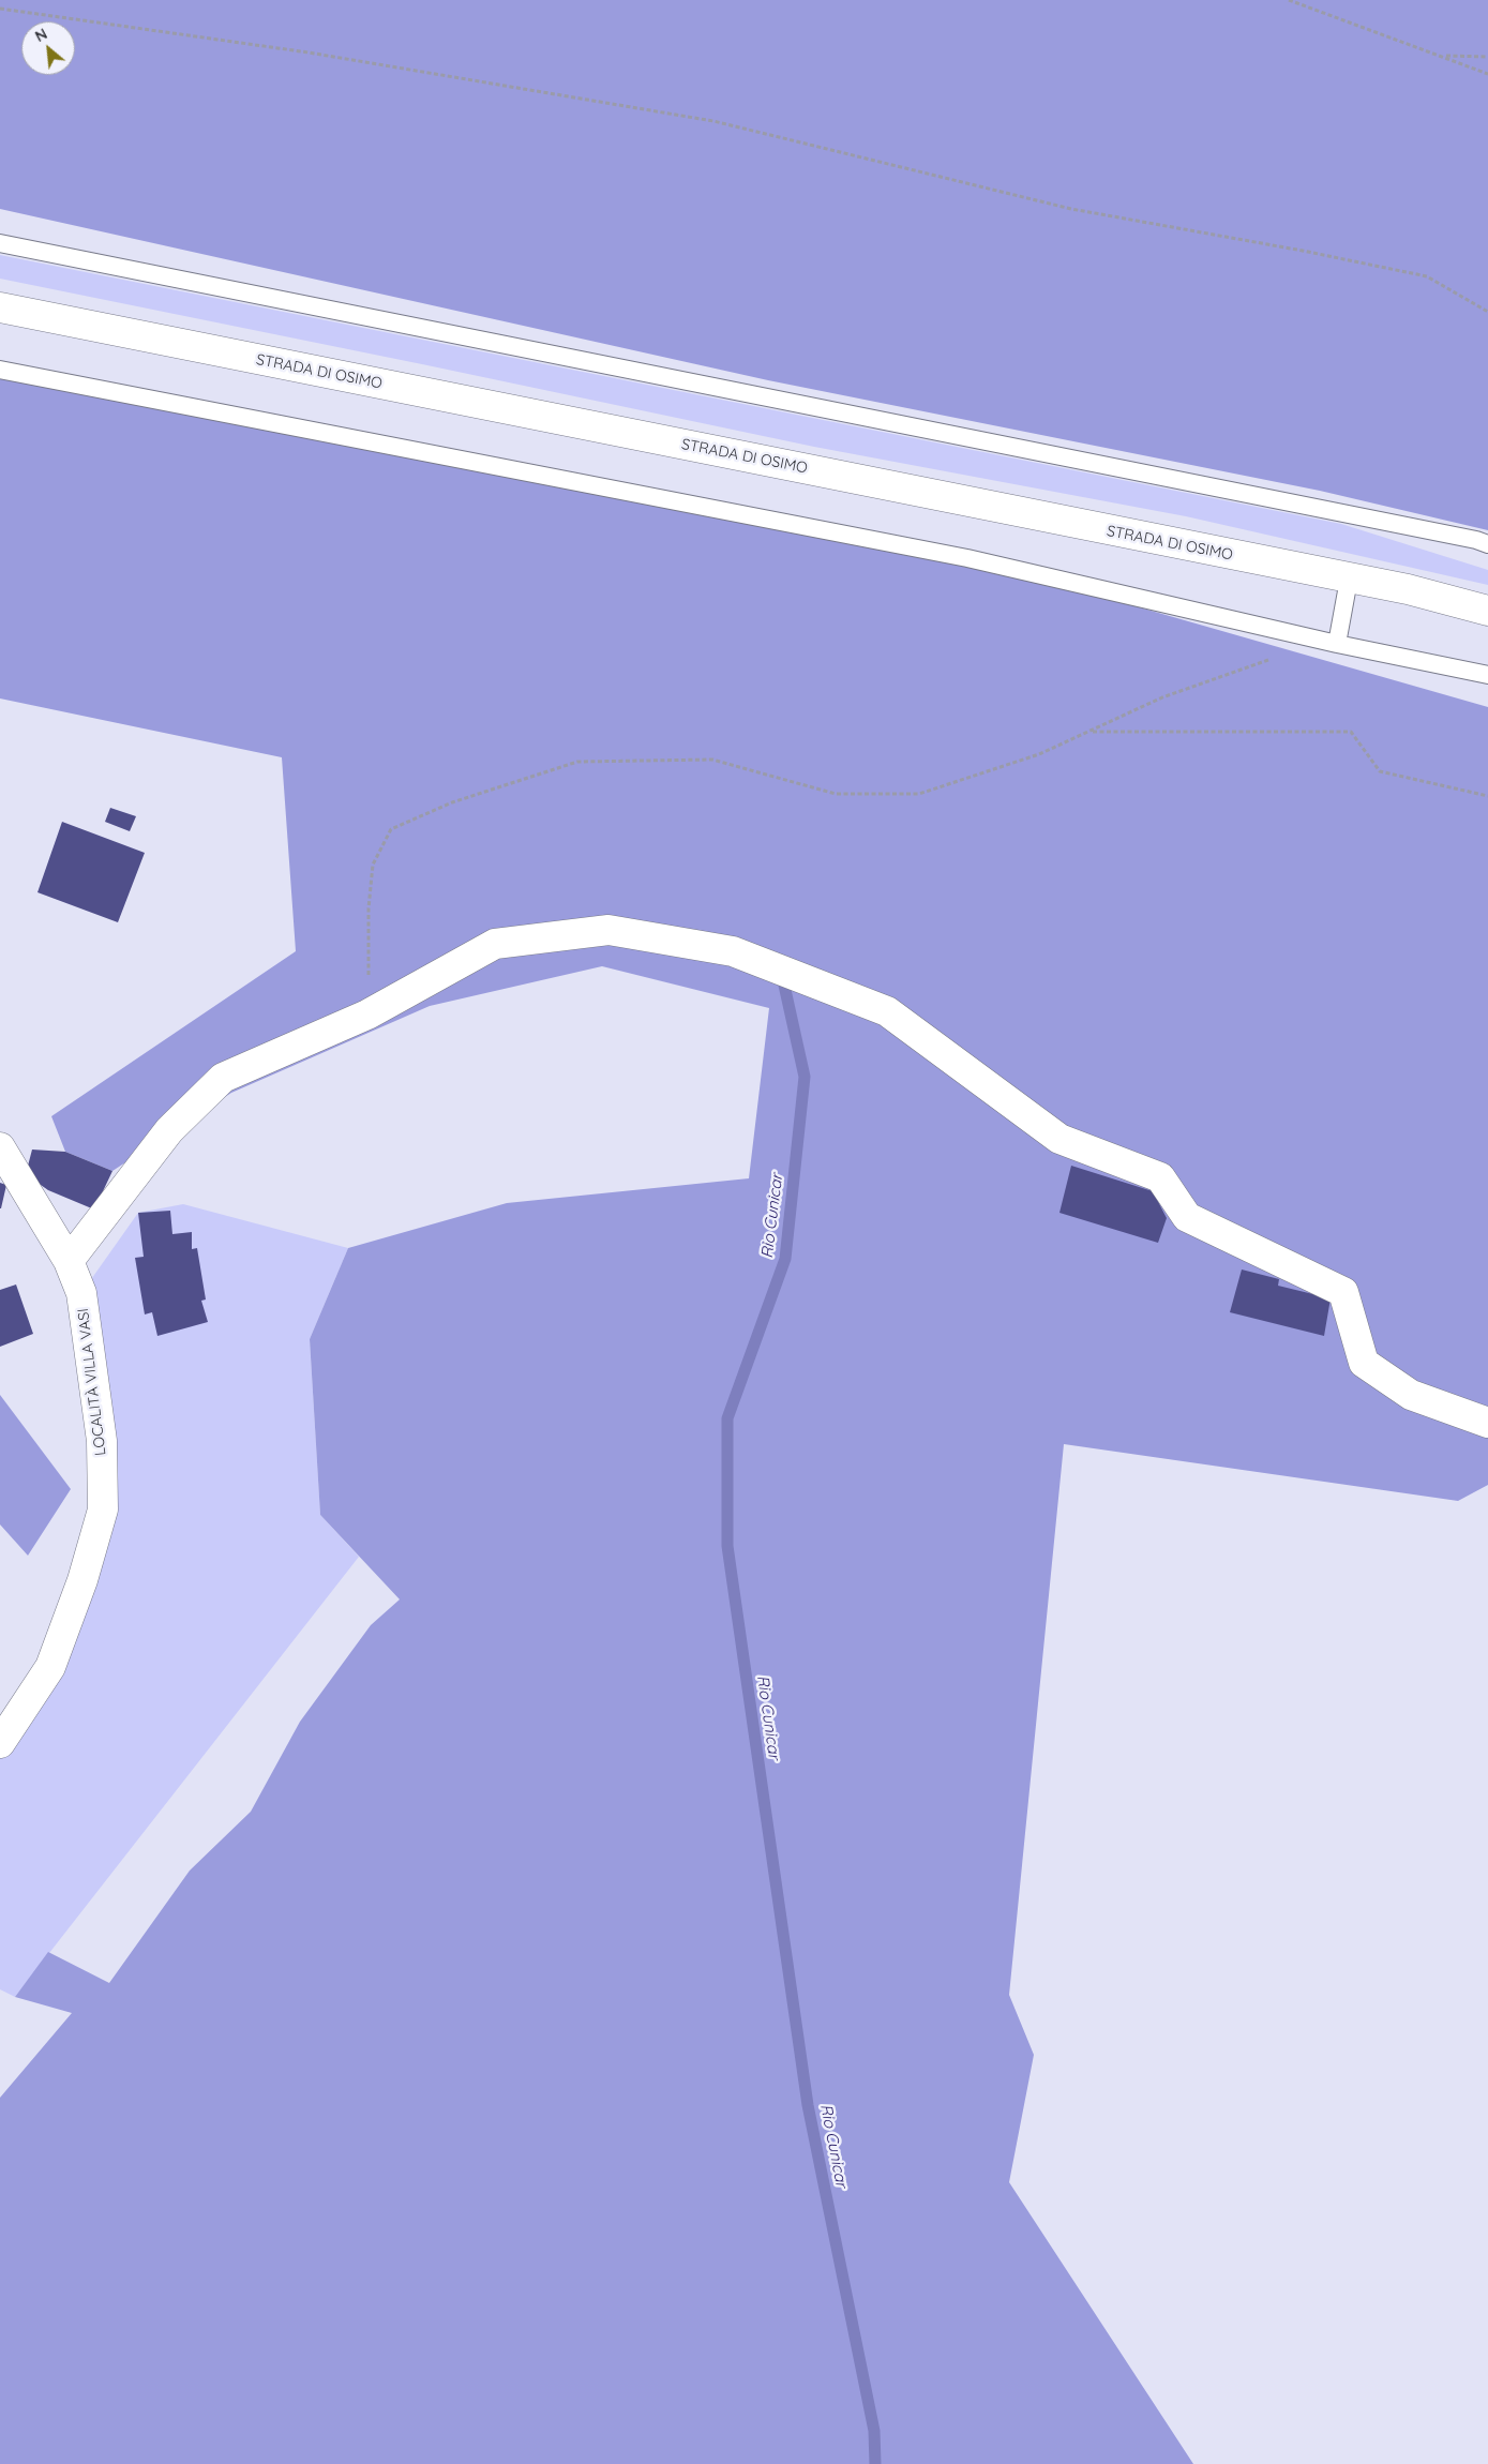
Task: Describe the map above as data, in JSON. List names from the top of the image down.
{
  "streets": {
    "street": ["STRADA DI OSIMO", "LOCALITÀ VILLA VASI"]
  },
  "water": ["Rio Cunicar"],
  "north": "top left"
}
